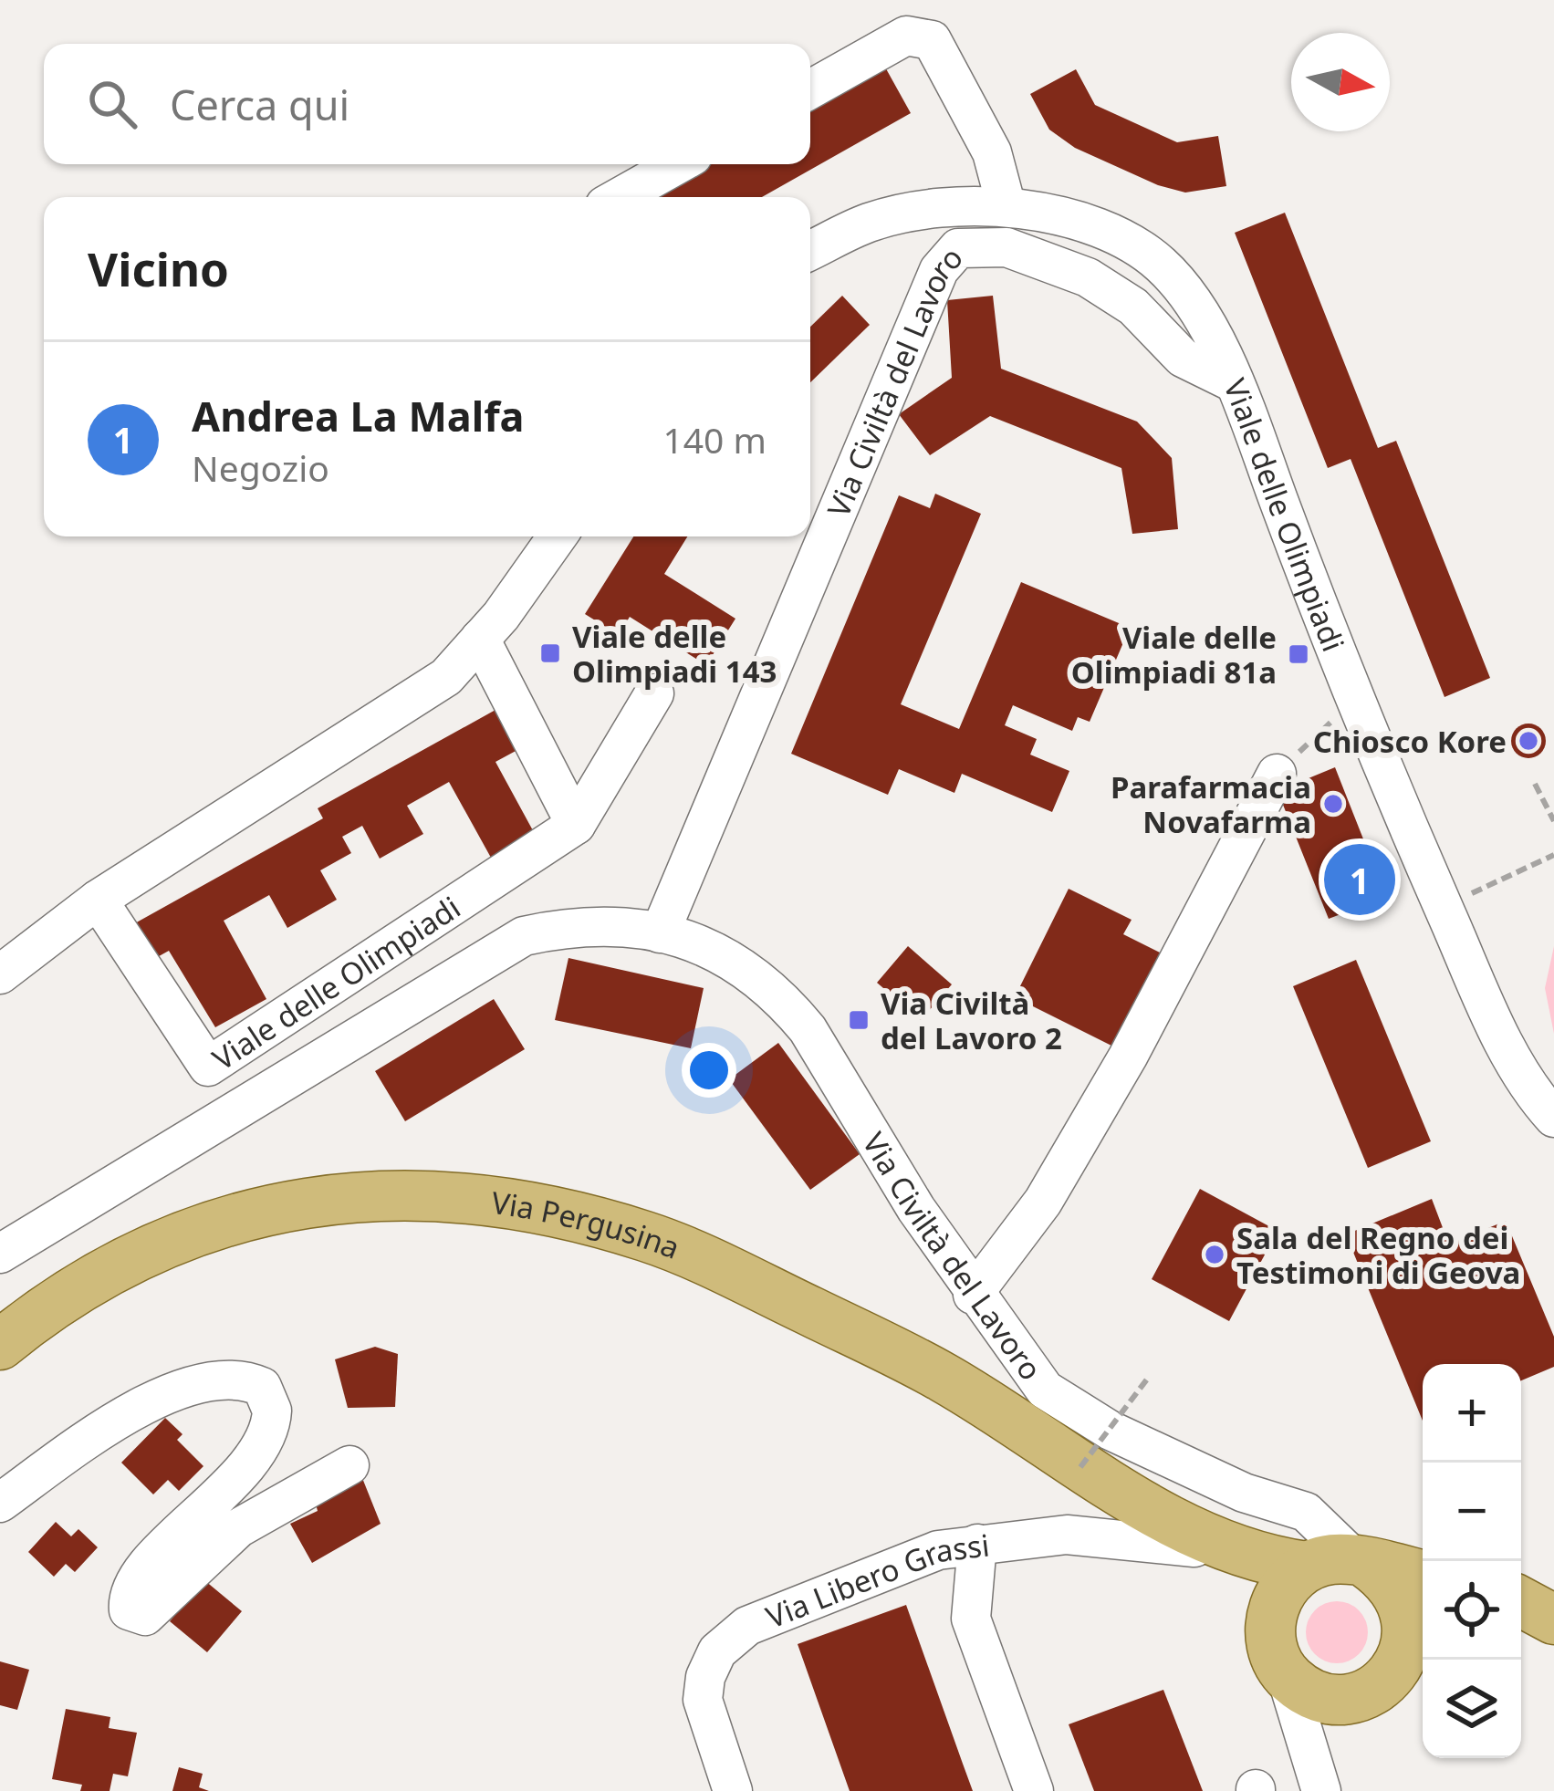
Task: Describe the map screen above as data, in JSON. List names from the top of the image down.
{
  "streets": {
    "main road": ["Via Pergusina"],
    "street": ["Via Civiltà del Lavoro", "Viale delle Olimpiadi", "Via Libero Grassi"]
  },
  "crossings": [
    ["Via Civiltà del Lavoro", "Viale delle Olimpiadi"],
    ["Via Civiltà del Lavoro", "Via Pergusina"]
  ],
  "places": {
    "transit": ["Viale delle Olimpiadi 143", "Viale delle Olimpiadi 81a", "Via Civiltà del Lavoro 2"],
    "other": ["Chiosco Kore", "Parafarmacia Novafarma", "Sala del Regno dei Testimoni di Geova"]
  },
  "north": "right",
  "page": {
    "search": "Cerca qui",
    "heading": "Vicino",
    "list": [
      {
        "mark": "1",
        "name": "Andrea La Malfa",
        "note": "Negozio",
        "value": "140 m"
      }
    ],
    "pins": "1",
    "map_buttons": ["+", "−"]
  }
}
